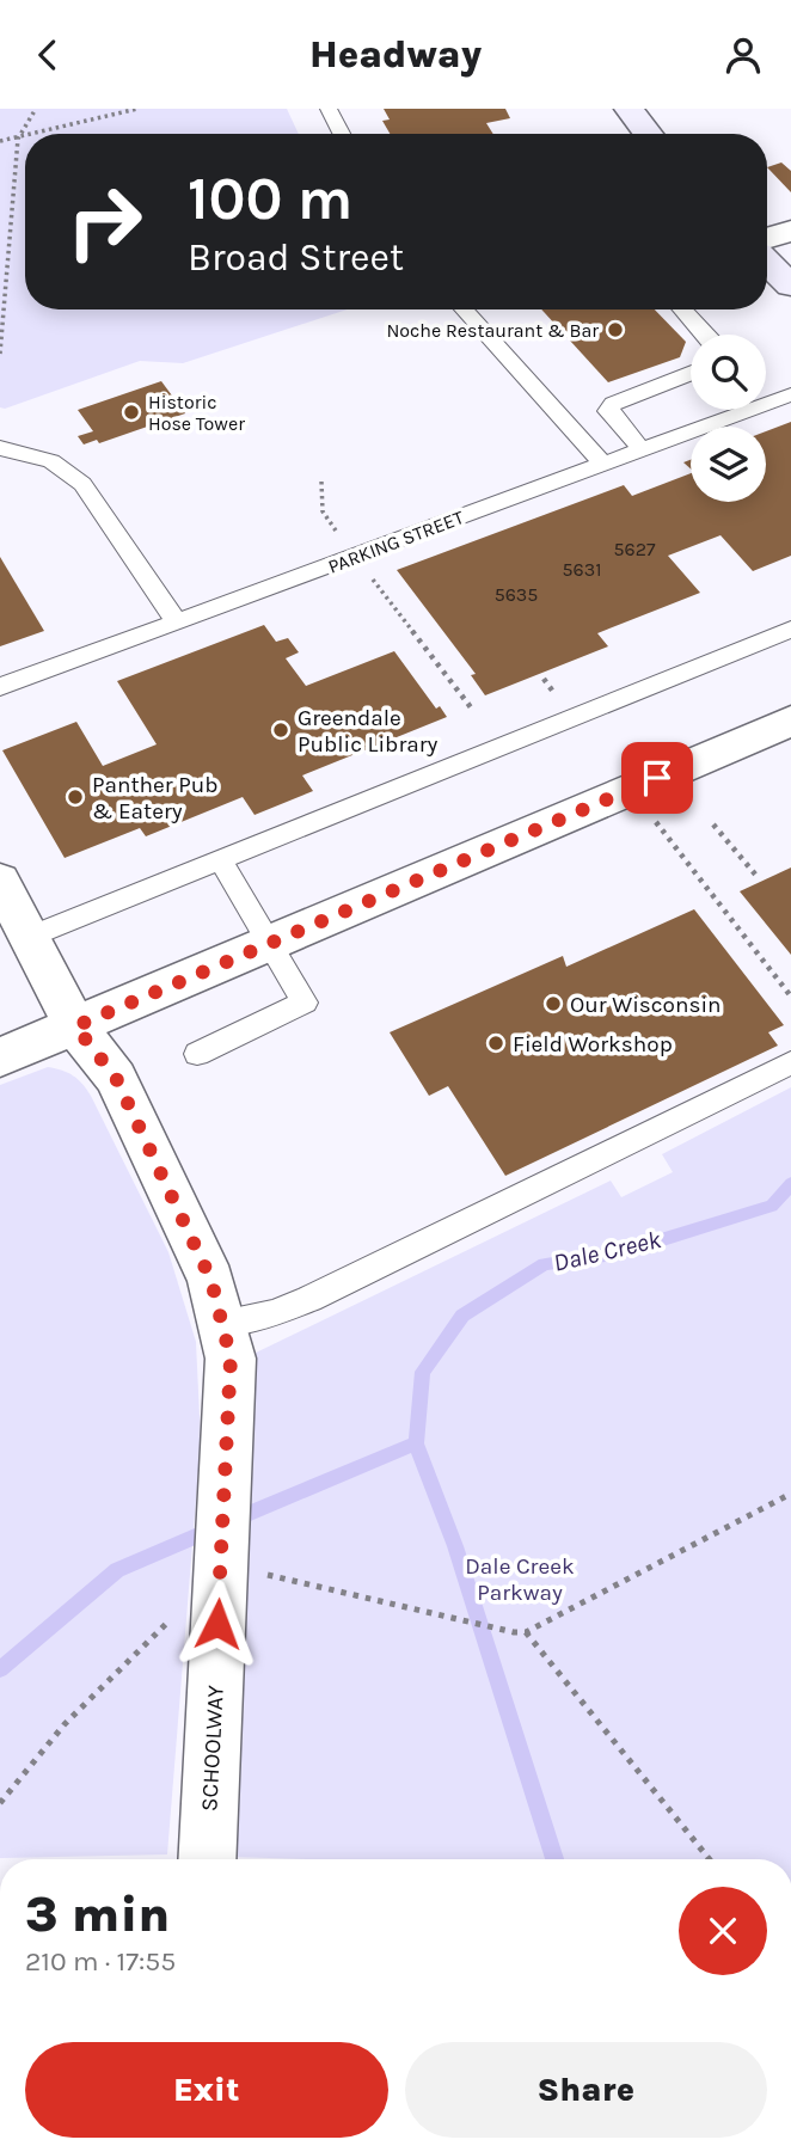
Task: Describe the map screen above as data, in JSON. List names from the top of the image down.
{
  "streets": {
    "street": ["SCHOOLWAY"],
    "lane": ["PARKING STREET"]
  },
  "water": ["Dale Creek"],
  "parks": ["Dale Creek Parkway"],
  "places": [
    "Noche Restaurant & Bar",
    "Historic Hose Tower",
    "Greendale Public Library",
    "Panther Pub & Eatery",
    "Our Wisconsin",
    "Field Workshop"
  ],
  "house_numbers": ["5627", "5631", "5635"],
  "page": {
    "header": "Headway",
    "turn": ["100 m", "Broad Street"],
    "heading": ["3 min", "210 m · 17:55"],
    "buttons": ["Exit", "Share"]
  }
}
